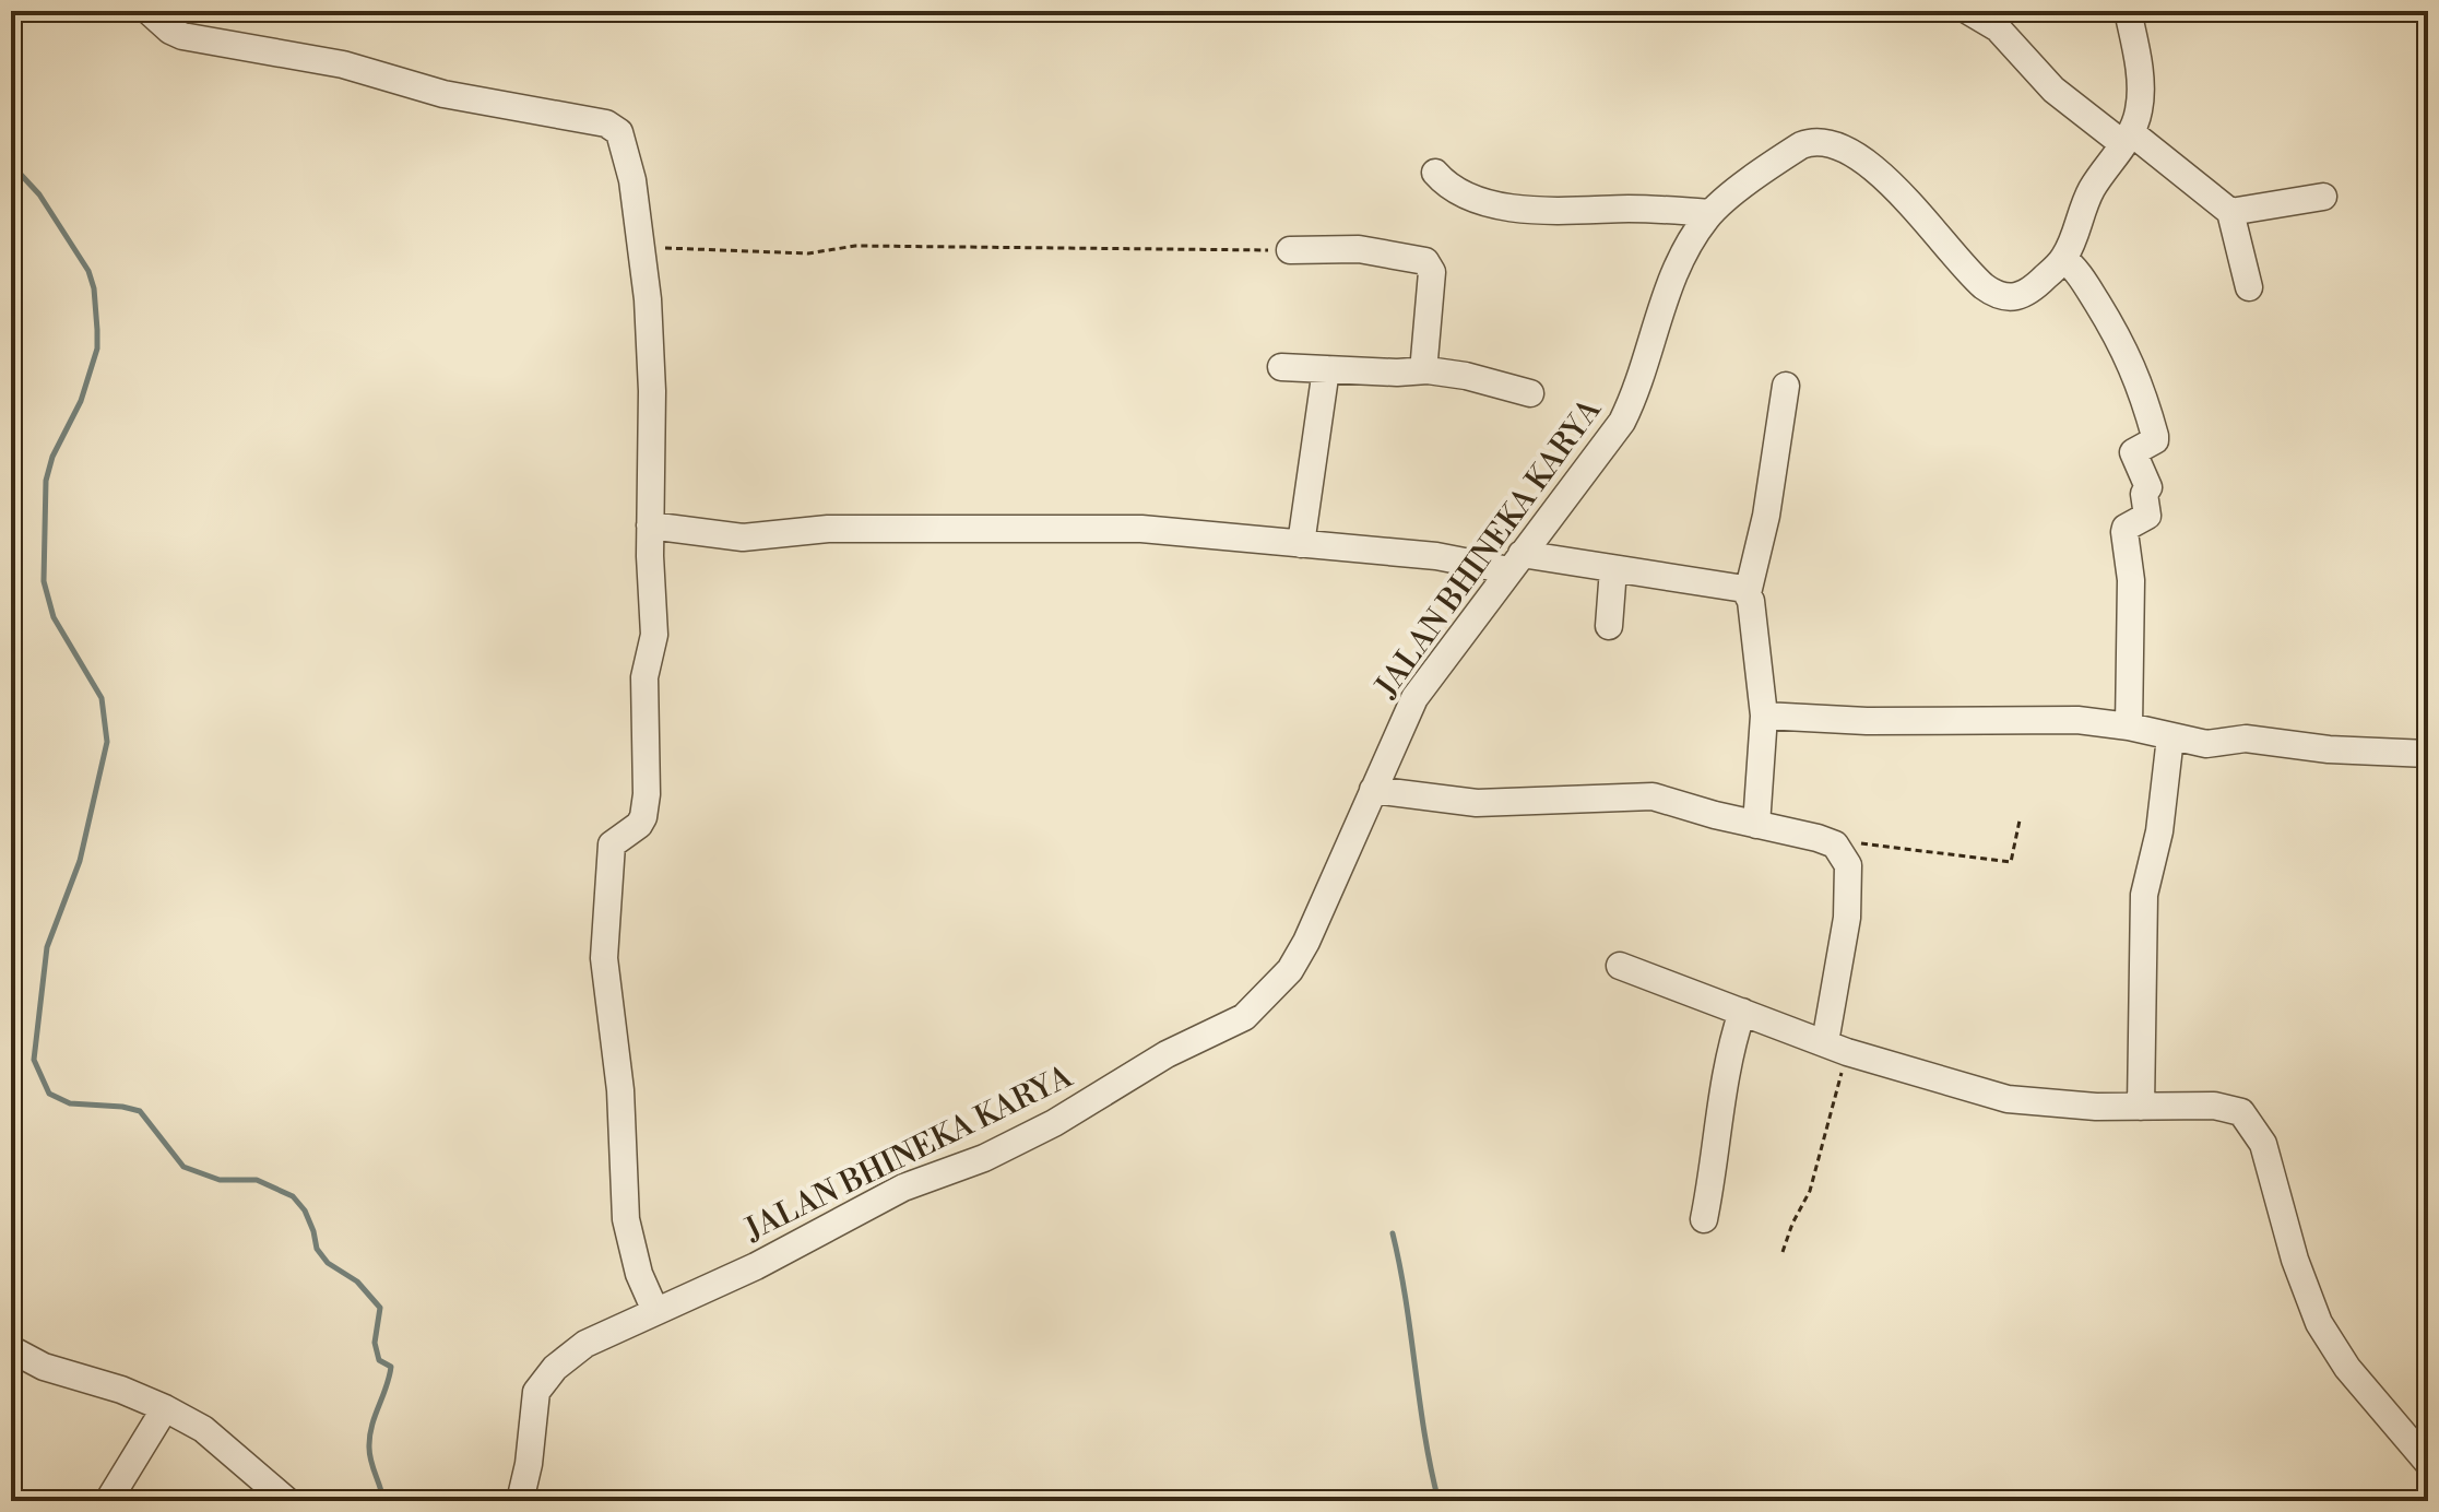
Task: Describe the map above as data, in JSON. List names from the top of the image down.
{
  "streets": {
    "street": ["JALAN BHINEKA KARYA"]
  }
}
